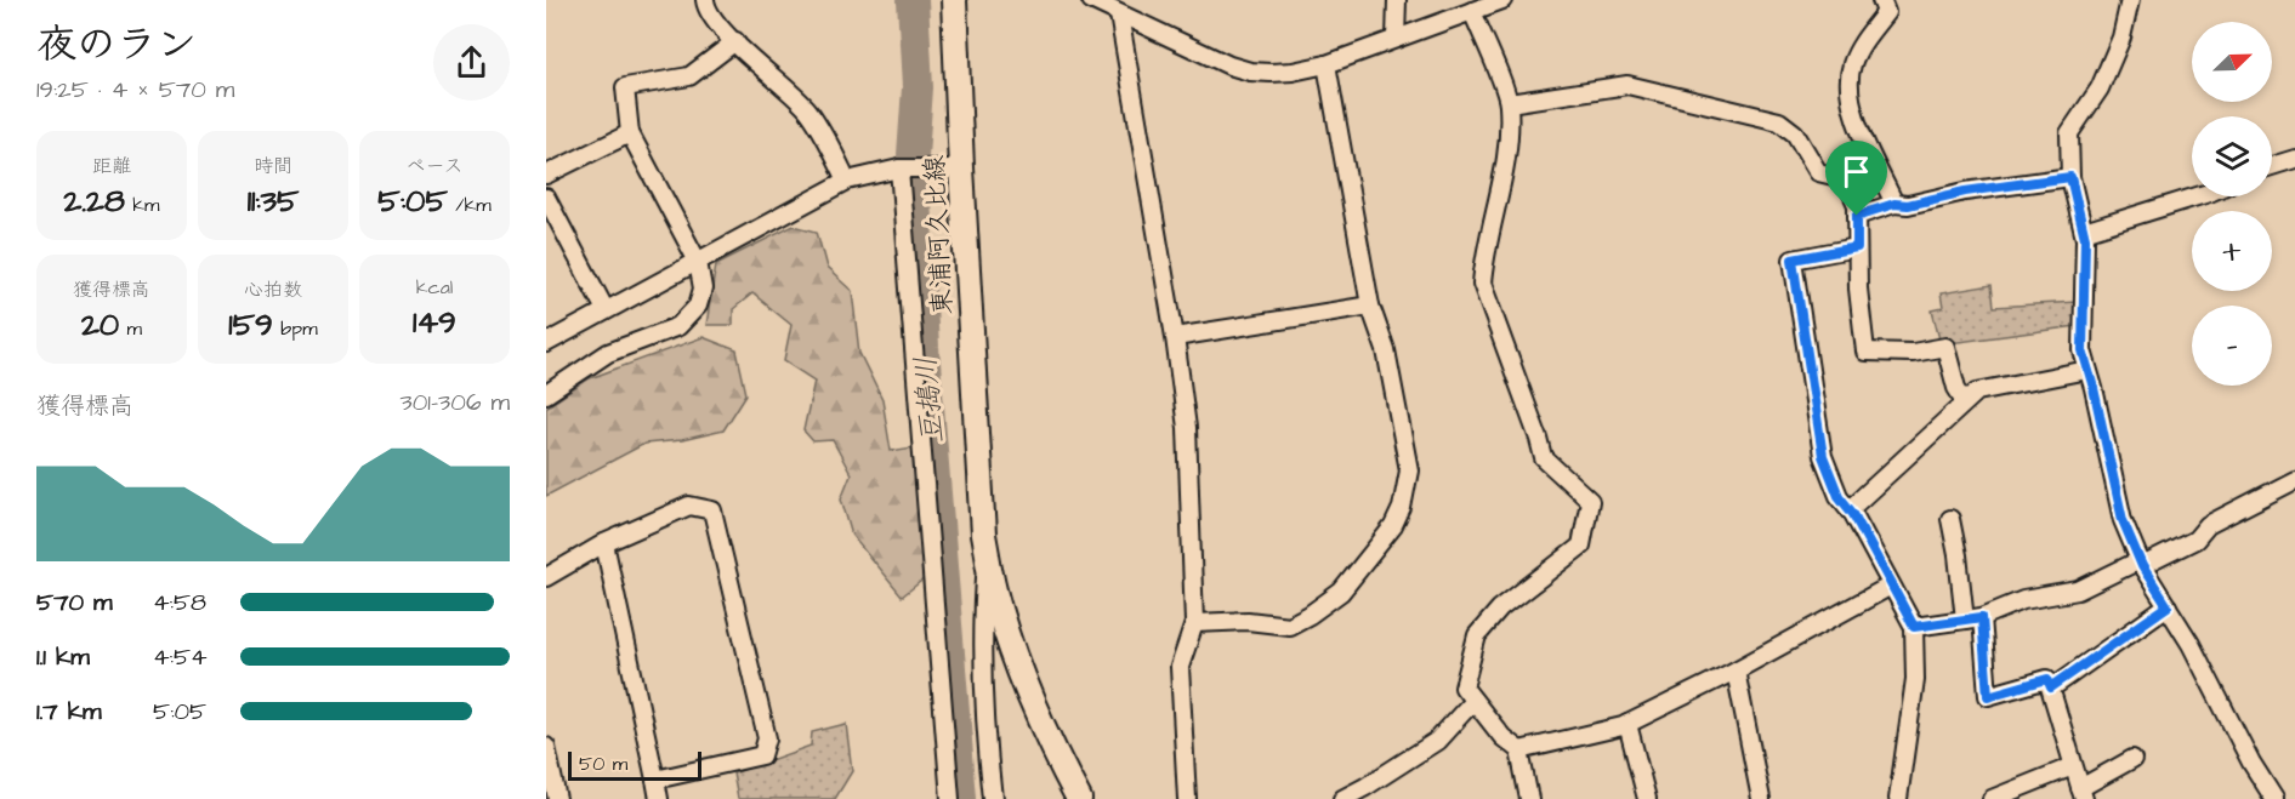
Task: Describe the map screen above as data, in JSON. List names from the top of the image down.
{
  "streets": {
    "main road": ["東浦阿久比線"]
  },
  "water": ["豆搗川"],
  "scale_bar": "50 m",
  "north": "top right",
  "page": {
    "heading": ["夜のラン", "19:25 · 4 × 570 m"],
    "map_buttons": ["+", "−"],
    "stats": [
      ["距離", "2.28 km"],
      ["時間", "11:35"],
      ["ペース", "5:05 /km"],
      ["獲得標高", "20 m"],
      ["心拍数", "159 bpm"],
      ["kcal", "149"]
    ],
    "chart": ["獲得標高", "301–306 m"],
    "list": [
      {
        "name": "570 m",
        "note": "4:58"
      },
      {
        "name": "1.1 km",
        "note": "4:54"
      },
      {
        "name": "1.7 km",
        "note": "5:05"
      }
    ],
    "scale": "50 m"
  }
}
